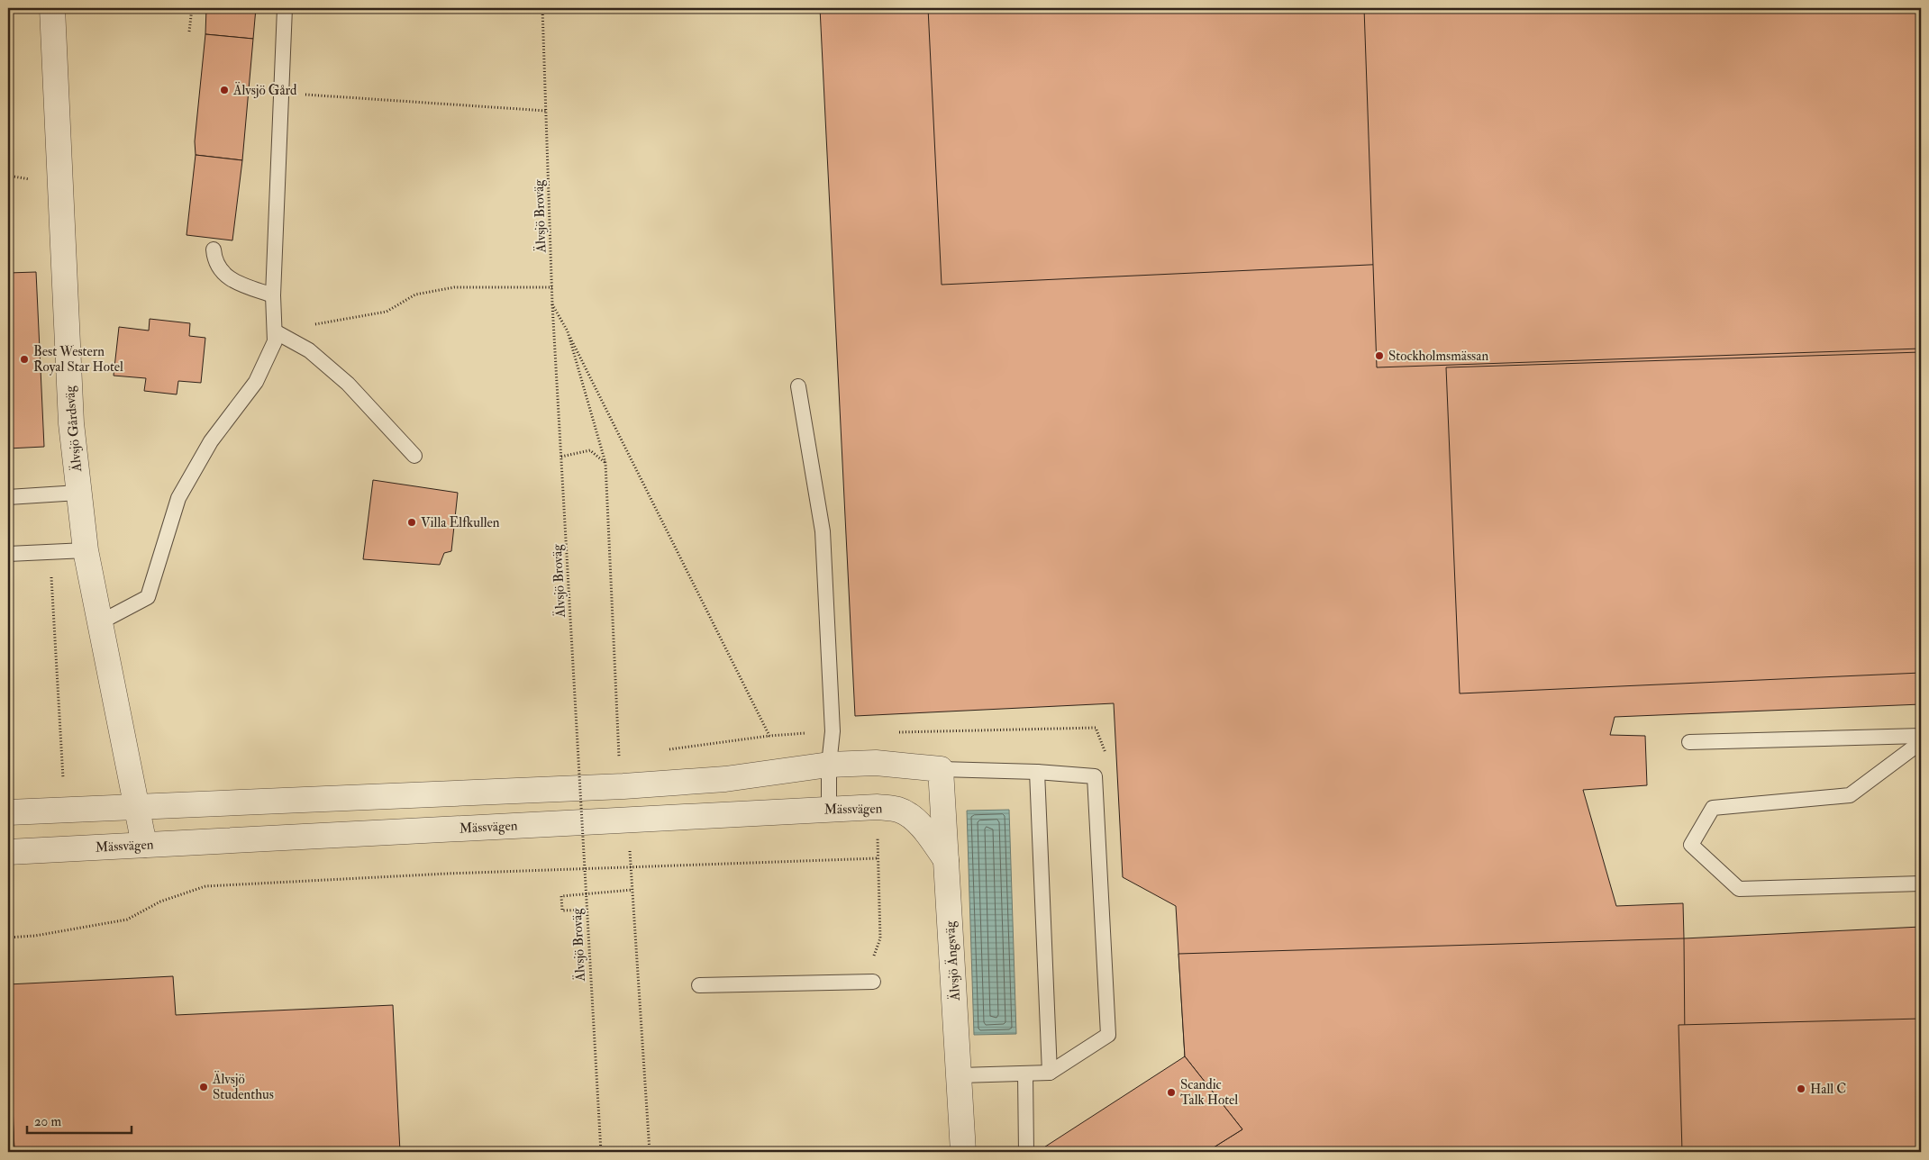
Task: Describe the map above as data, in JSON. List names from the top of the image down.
{
  "streets": {
    "street": ["Älvsjö Gårdsväg", "Mässvägen", "Älvsjö Ängsväg"],
    "path": ["Älvsjö Broväg"]
  },
  "crossings": [
    ["Älvsjö Gårdsväg", "Mässvägen"],
    ["Mässvägen", "Älvsjö Ängsväg"]
  ],
  "places": [
    "Älvsjö Gård",
    "Stockholmsmässan",
    "Best Western Royal Star Hotel",
    "Villa Elfkullen",
    "Älvsjö Studenthus",
    "Hall C",
    "Scandic Talk Hotel"
  ],
  "scale_bar": "20 m"
}
